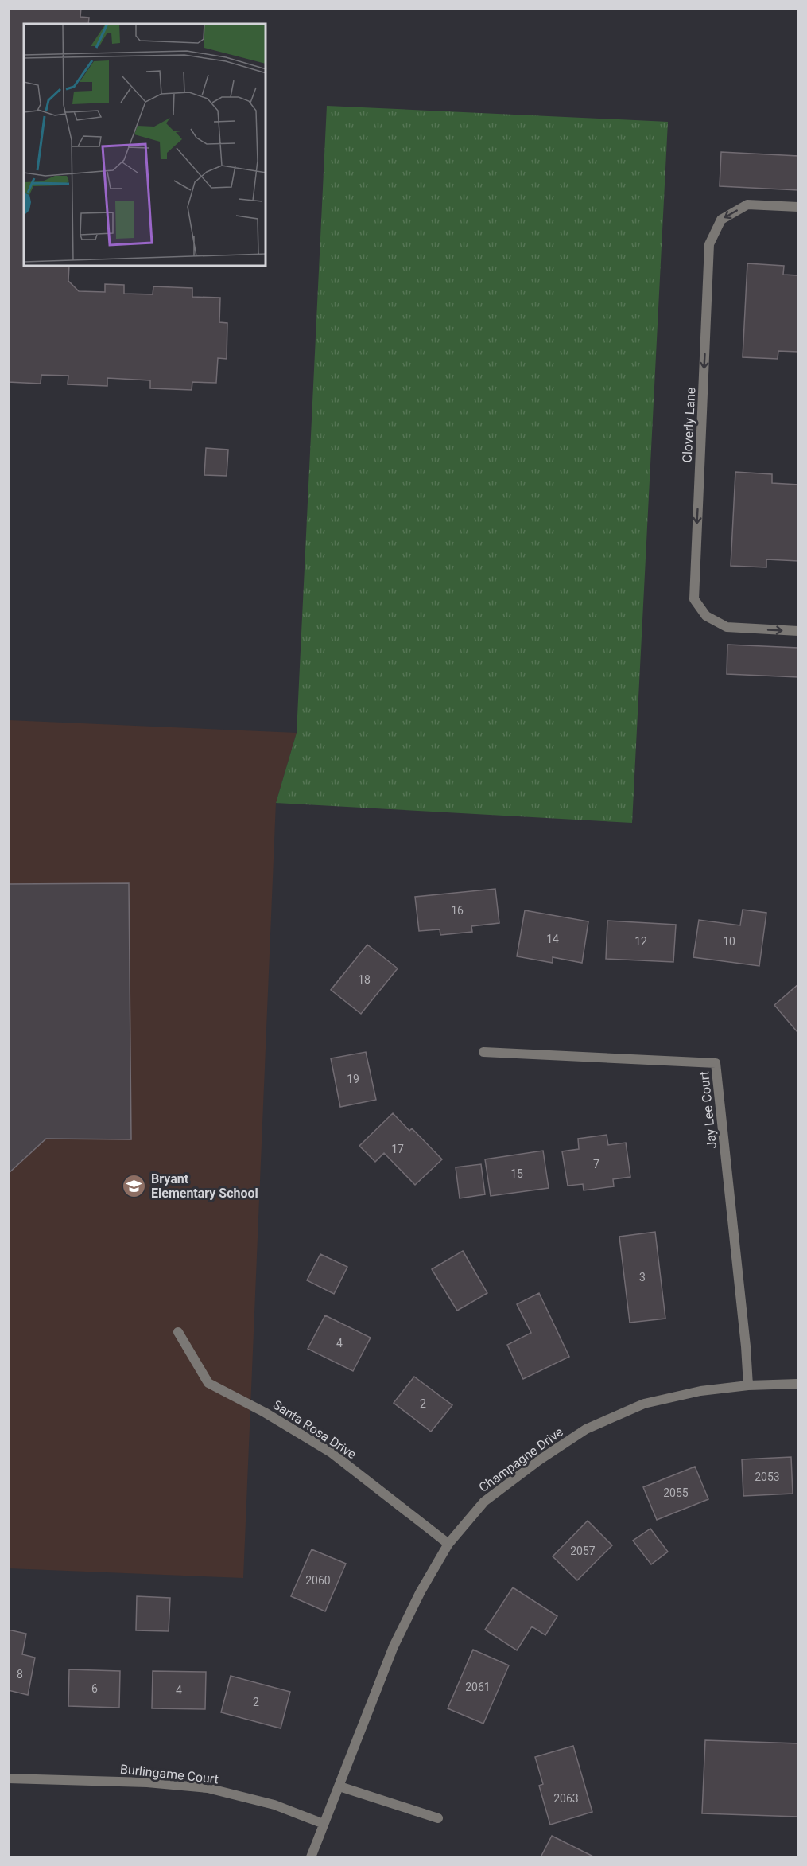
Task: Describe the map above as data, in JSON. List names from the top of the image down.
{
  "streets": {
    "street": [
      "Cloverly Lane",
      "Jay Lee Court",
      "Santa Rosa Drive",
      "Champagne Drive",
      "Burlingame Court"
    ]
  },
  "crossings": [
    ["Jay Lee Court", "Champagne Drive"],
    ["Santa Rosa Drive", "Champagne Drive"],
    ["Champagne Drive", "Burlingame Court"]
  ],
  "places": {
    "school or university": ["Bryant Elementary School"]
  },
  "house_numbers": [
    "16",
    "14",
    "12",
    "10",
    "18",
    "19",
    "17",
    "7",
    "15",
    "3",
    "4",
    "2",
    "2053",
    "2055",
    "2057",
    "2060",
    "8",
    "2061",
    "6",
    "4",
    "2",
    "2063"
  ]
}
